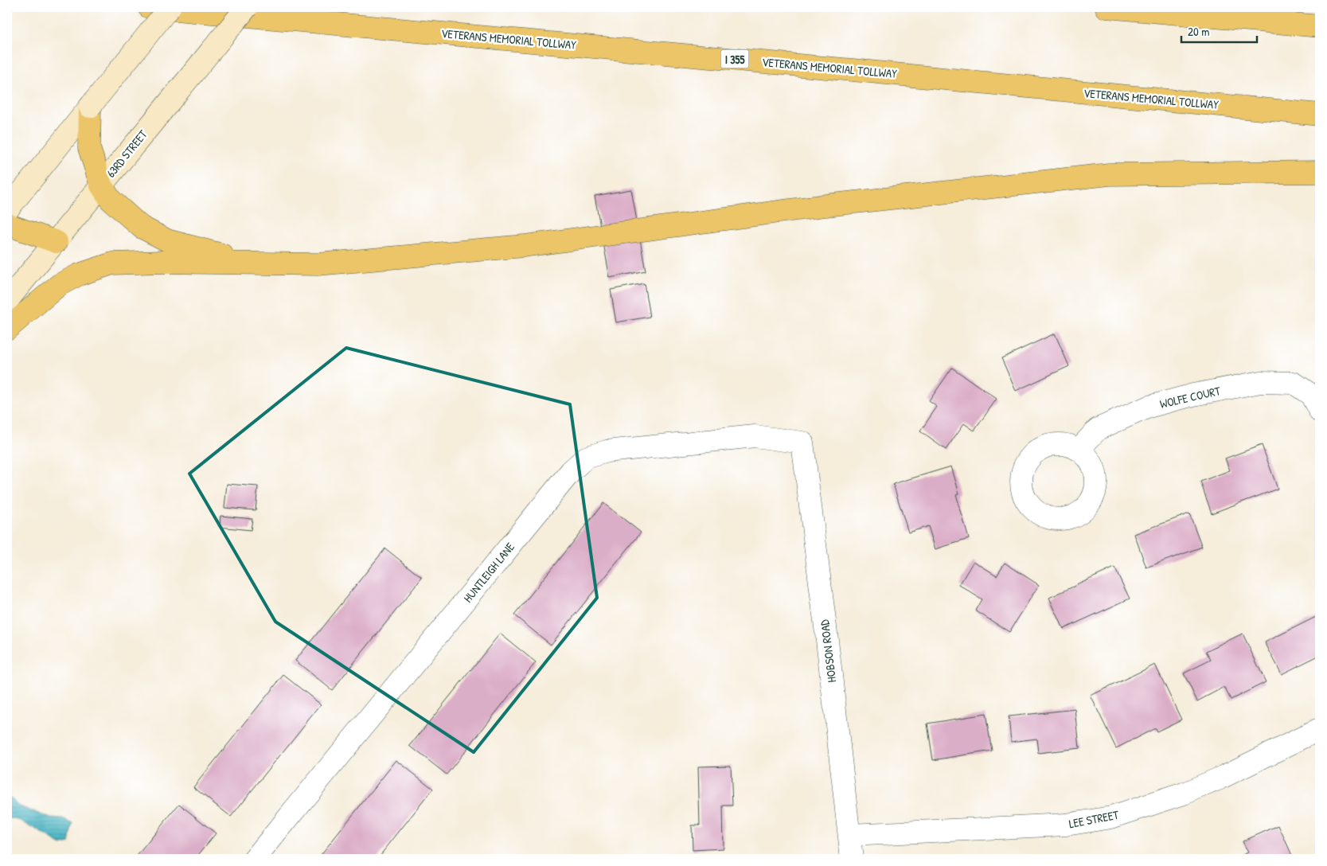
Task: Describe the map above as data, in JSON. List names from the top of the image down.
{
  "streets": {
    "highway": ["VETERANS MEMORIAL TOLLWAY", "I 355"],
    "main road": ["63RD STREET"],
    "street": [
      "WOLFE COURT",
      "HUNTLEIGH LANE",
      "HOBSON ROAD",
      "LEE STREET"
    ]
  },
  "crossings": [
    ["HUNTLEIGH LANE", "HOBSON ROAD"],
    ["HOBSON ROAD", "LEE STREET"]
  ],
  "scale_bar": "20 m"
}
